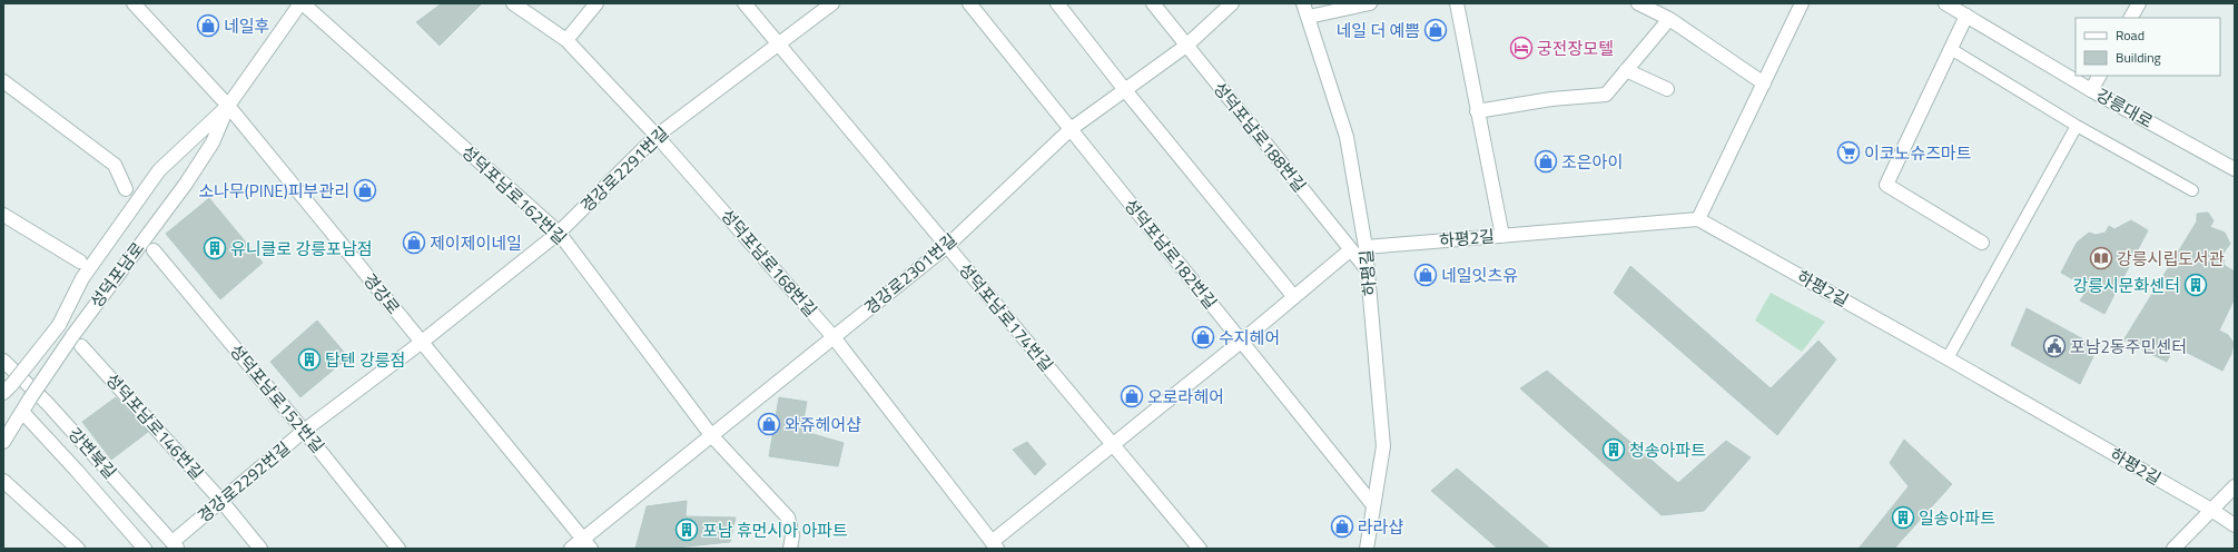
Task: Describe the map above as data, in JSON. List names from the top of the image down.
{
  "streets": {
    "street": [
      "강릉대로",
      "성덕포남로188번길",
      "경강로2291번길",
      "성덕포남로162번길",
      "하평2길",
      "성덕포남로182번길",
      "성덕포남로168번길",
      "하평길",
      "경강로2301번길",
      "성덕포남로",
      "경강로",
      "성덕포남로174번길",
      "성덕포남로152번길",
      "성덕포남로146번길",
      "강변북길",
      "경강로2292번길"
    ]
  },
  "crossings": [
    ["성덕포남로188번길", "하평길"],
    ["성덕포남로188번길", "경강로2301번길"],
    ["경강로2291번길", "성덕포남로162번길"],
    ["경강로2291번길", "성덕포남로168번길"],
    ["경강로2291번길", "경강로"],
    ["경강로2291번길", "성덕포남로174번길"],
    ["경강로2291번길", "경강로2292번길"],
    ["성덕포남로162번길", "경강로2301번길"],
    ["성덕포남로162번길", "성덕포남로"],
    ["하평2길", "하평길"],
    ["성덕포남로182번길", "하평길"],
    ["성덕포남로182번길", "경강로2301번길"],
    ["성덕포남로168번길", "경강로2301번길"],
    ["경강로2301번길", "경강로"],
    ["경강로2301번길", "성덕포남로174번길"],
    ["성덕포남로", "경강로"],
    ["경강로", "경강로2292번길"],
    ["성덕포남로152번길", "경강로2292번길"],
    ["성덕포남로146번길", "경강로2292번길"],
    ["강변북길", "경강로2292번길"]
  ],
  "places": {
    "shop": [
      "네일후",
      "네일 더 예쁨",
      "조은아이",
      "소나무(PINE)피부관리",
      "제이제이네일",
      "네일잇츠유",
      "수지헤어",
      "오로라헤어",
      "와쥬헤어샵",
      "라라샵"
    ],
    "hotel": ["궁전장모텔"],
    "supermarket": ["이코노슈즈마트"],
    "building": [
      "유니클로 강릉포남점",
      "강릉시문화센터",
      "탑텐 강릉점",
      "청송아파트",
      "일송아파트",
      "포남 휴먼시아 아파트"
    ],
    "library": ["강릉시립도서관"],
    "public building": ["포남2동주민센터"]
  },
  "legend": ["Road", "Building"]
}
